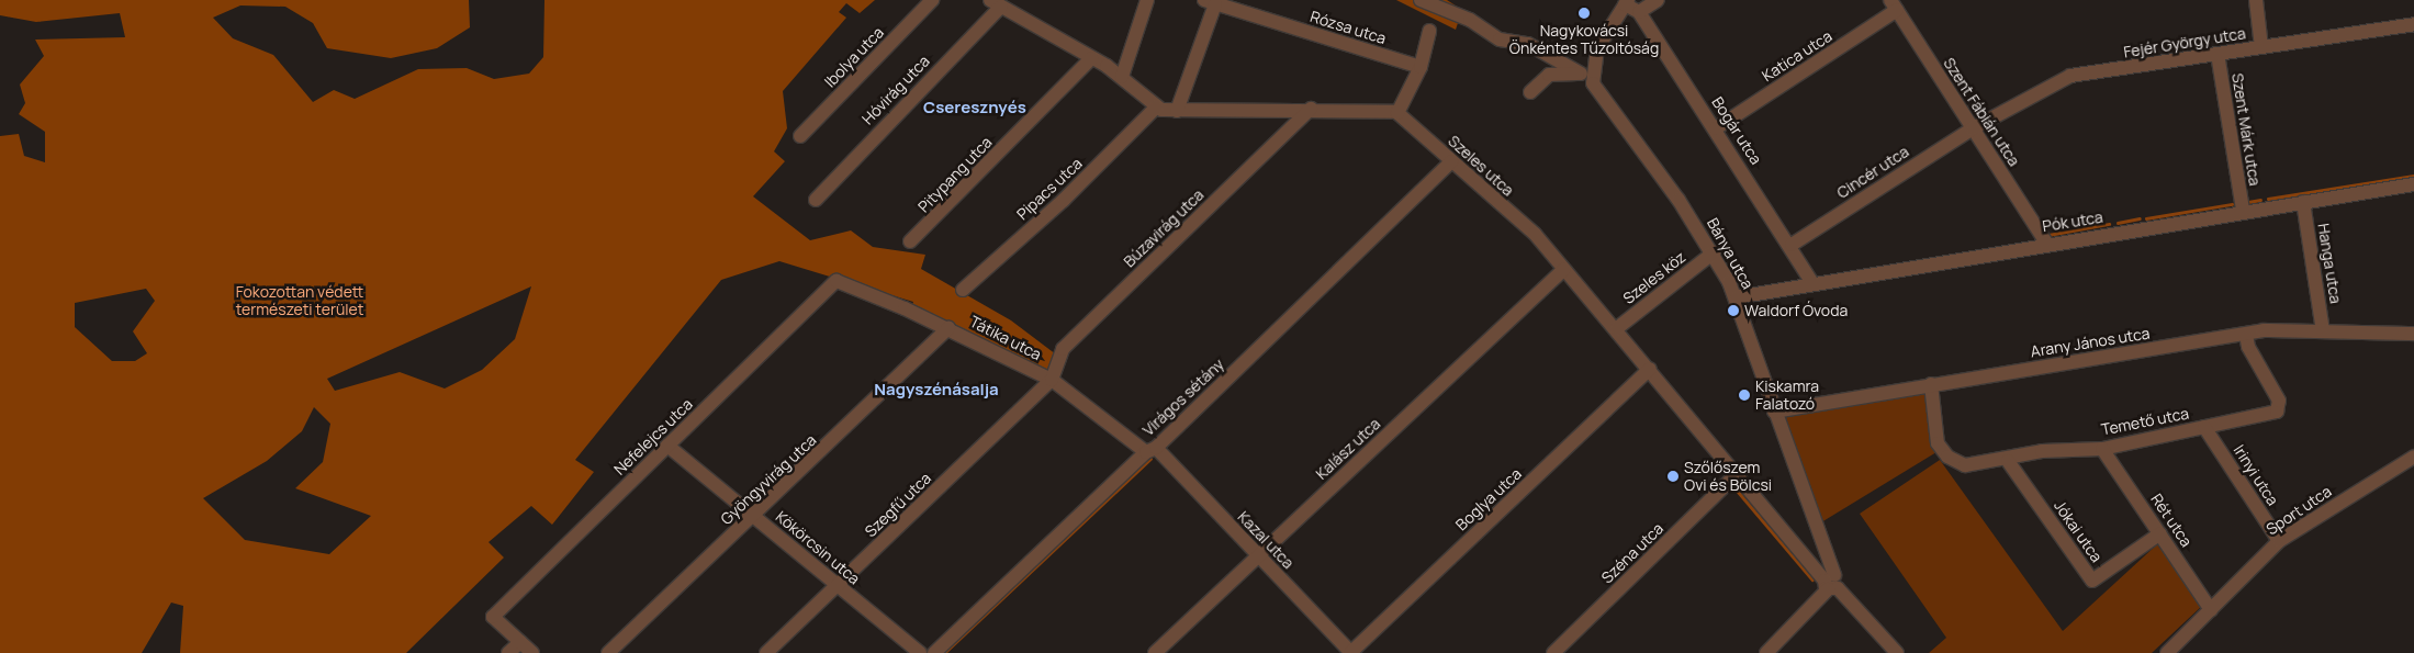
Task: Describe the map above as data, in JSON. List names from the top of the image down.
{
  "streets": {
    "street": [
      "Rózsa utca",
      "Fejér György utca",
      "Katica utca",
      "Ibolya utca",
      "Hóvirág utca",
      "Szent Fábián utca",
      "Szent Márk utca",
      "Bogár utca",
      "Szeles utca",
      "Cincér utca",
      "Pitypang utca",
      "Pipacs utca",
      "Pók utca",
      "Búzavirág utca",
      "Bánya utca",
      "Hanga utca",
      "Szeles köz",
      "Tátika utca",
      "Arany János utca",
      "Virágos sétány",
      "Temető utca",
      "Nefelejcs utca",
      "Kalász utca",
      "Irinyi utca",
      "Gyöngyvirág utca",
      "Boglya utca",
      "Szegfű utca",
      "Sport utca",
      "Rét utca",
      "Jókai utca",
      "Kazal utca",
      "Kökörcsin utca",
      "Széna utca"
    ]
  },
  "crossings": [
    ["Fejér György utca", "Szent Fábián utca"],
    ["Fejér György utca", "Szent Márk utca"],
    ["Fejér György utca", "Cincér utca"],
    ["Katica utca", "Szent Fábián utca"],
    ["Katica utca", "Bogár utca"],
    ["Szent Fábián utca", "Cincér utca"],
    ["Szent Fábián utca", "Pók utca"],
    ["Szent Márk utca", "Pók utca"],
    ["Bogár utca", "Cincér utca"],
    ["Bogár utca", "Pók utca"],
    ["Szeles utca", "Bánya utca"],
    ["Szeles utca", "Szeles köz"],
    ["Szeles utca", "Virágos sétány"],
    ["Szeles utca", "Kalász utca"],
    ["Szeles utca", "Boglya utca"],
    ["Szeles utca", "Széna utca"],
    ["Pók utca", "Bánya utca"],
    ["Pók utca", "Hanga utca"],
    ["Búzavirág utca", "Tátika utca"],
    ["Búzavirág utca", "Szegfű utca"],
    ["Bánya utca", "Szeles köz"],
    ["Bánya utca", "Arany János utca"],
    ["Hanga utca", "Arany János utca"],
    ["Tátika utca", "Virágos sétány"],
    ["Tátika utca", "Nefelejcs utca"],
    ["Tátika utca", "Gyöngyvirág utca"],
    ["Tátika utca", "Szegfű utca"],
    ["Tátika utca", "Kazal utca"],
    ["Arany János utca", "Temető utca"],
    ["Virágos sétány", "Kazal utca"],
    ["Temető utca", "Irinyi utca"],
    ["Temető utca", "Rét utca"],
    ["Temető utca", "Jókai utca"],
    ["Nefelejcs utca", "Kökörcsin utca"],
    ["Kalász utca", "Kazal utca"],
    ["Irinyi utca", "Sport utca"],
    ["Gyöngyvirág utca", "Kökörcsin utca"],
    ["Boglya utca", "Kazal utca"],
    ["Szegfű utca", "Kökörcsin utca"],
    ["Sport utca", "Rét utca"],
    ["Rét utca", "Jókai utca"]
  ],
  "districts": ["Cseresznyés", "Nagyszénásalja"],
  "parks": ["Fokozottan védett természeti terület"],
  "places": [
    "Nagykovácsi Önkéntes Tűzoltóság",
    "Waldorf Óvoda",
    "Kiskamra Falatozó",
    "Szőlőszem Ovi és Bölcsi"
  ]
}
